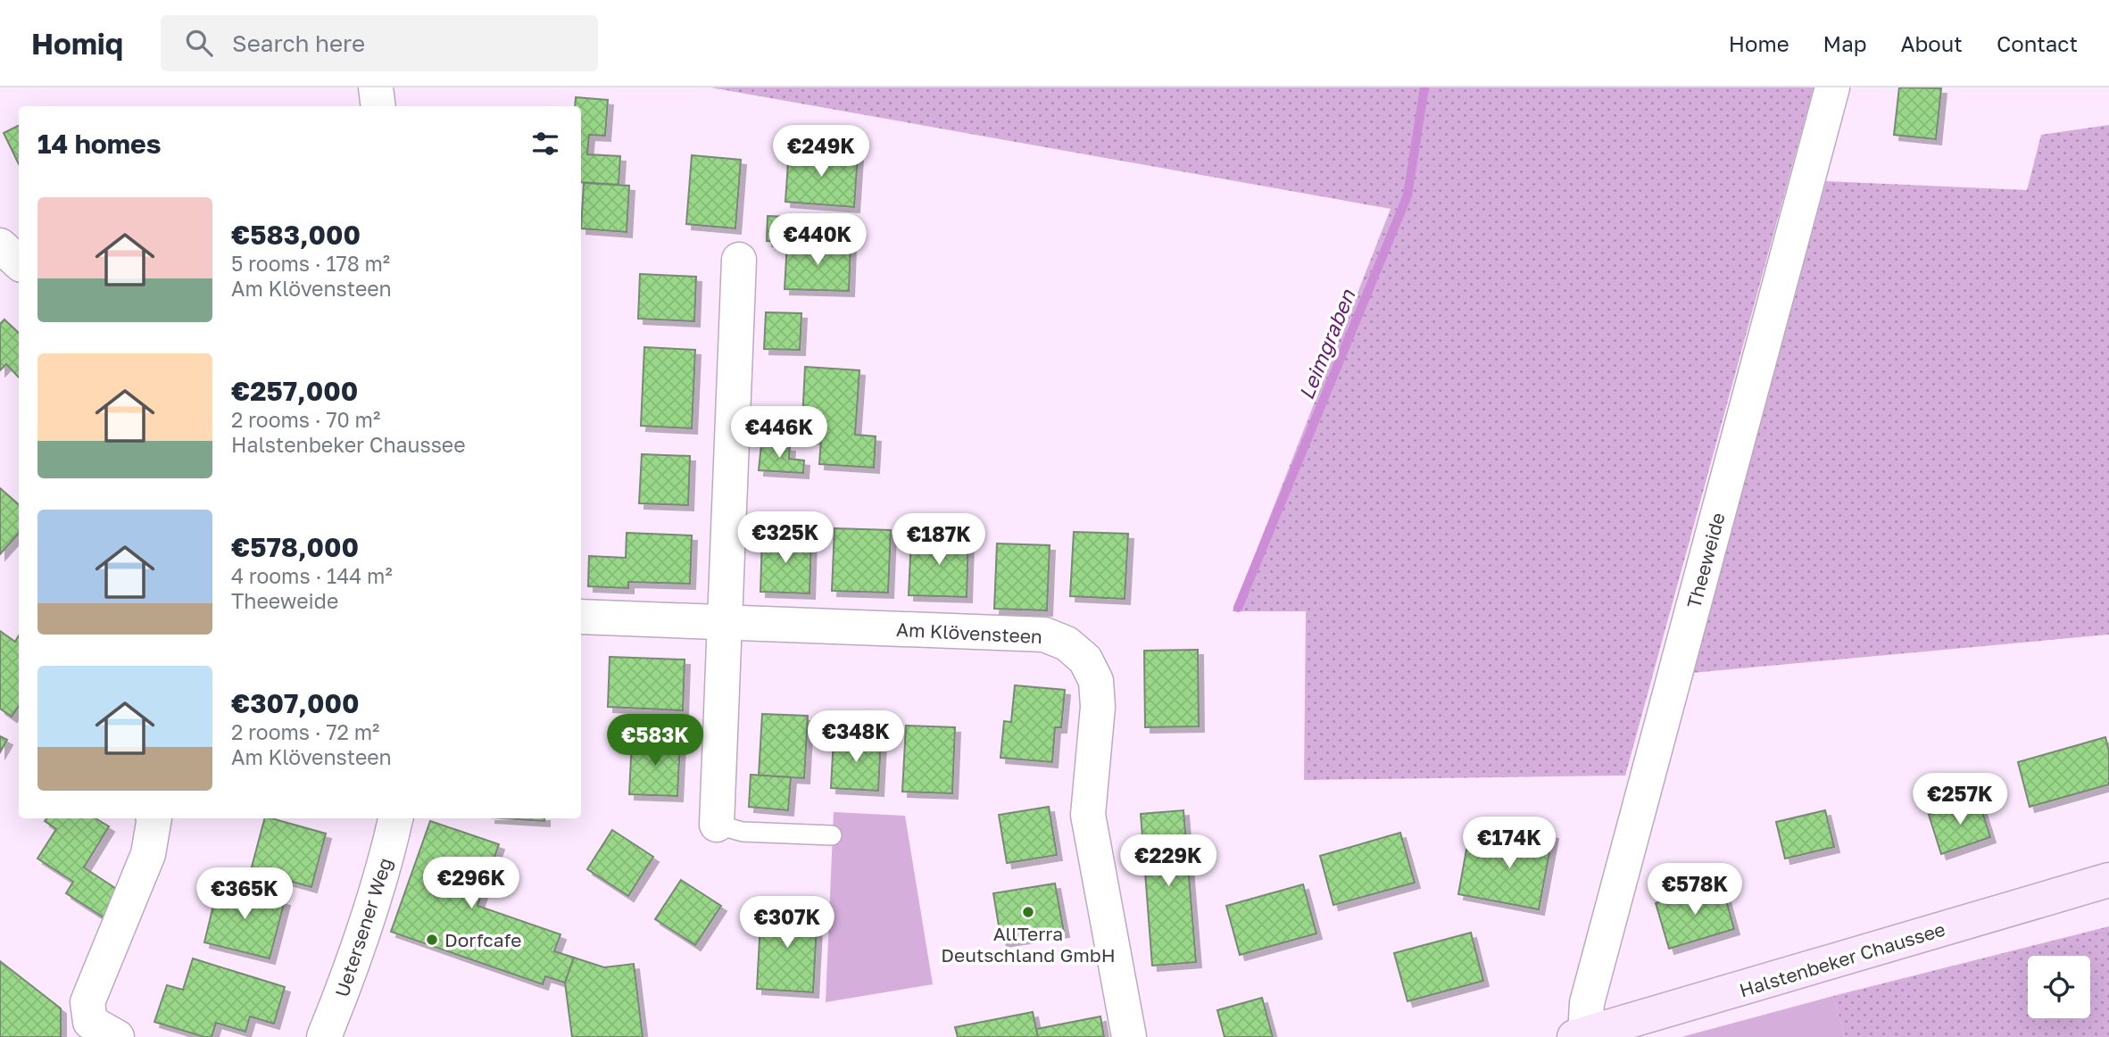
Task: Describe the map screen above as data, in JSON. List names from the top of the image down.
{
  "streets": {
    "main road": ["Halstenbeker Chaussee"],
    "street": ["Theeweide", "Am Klövensteen", "Uetersener Weg"]
  },
  "crossings": [
    ["Theeweide", "Halstenbeker Chaussee"]
  ],
  "water": ["Leimgraben"],
  "places": ["AllTerra Deutschland GmbH", "Dorfcafe"],
  "page": {
    "header": "Homiq",
    "search": "Search here",
    "nav": [
      "Home",
      "Map",
      "About",
      "Contact"
    ],
    "heading": "14 homes",
    "price": [
      "€249K",
      "€440K",
      "€446K",
      "€325K",
      "€187K",
      "€348K",
      "€583K",
      "€257K",
      "€174K",
      "€229K",
      "€296K",
      "€578K",
      "€365K",
      "€307K"
    ],
    "list": [
      {
        "name": "€583,000",
        "note": "5 rooms · 178 m² · Am Klövensteen"
      },
      {
        "name": "€257,000",
        "note": "2 rooms · 70 m² · Halstenbeker Chaussee"
      },
      {
        "name": "€578,000",
        "note": "4 rooms · 144 m² · Theeweide"
      },
      {
        "name": "€307,000",
        "note": "2 rooms · 72 m² · Am Klövensteen"
      }
    ]
  }
}
